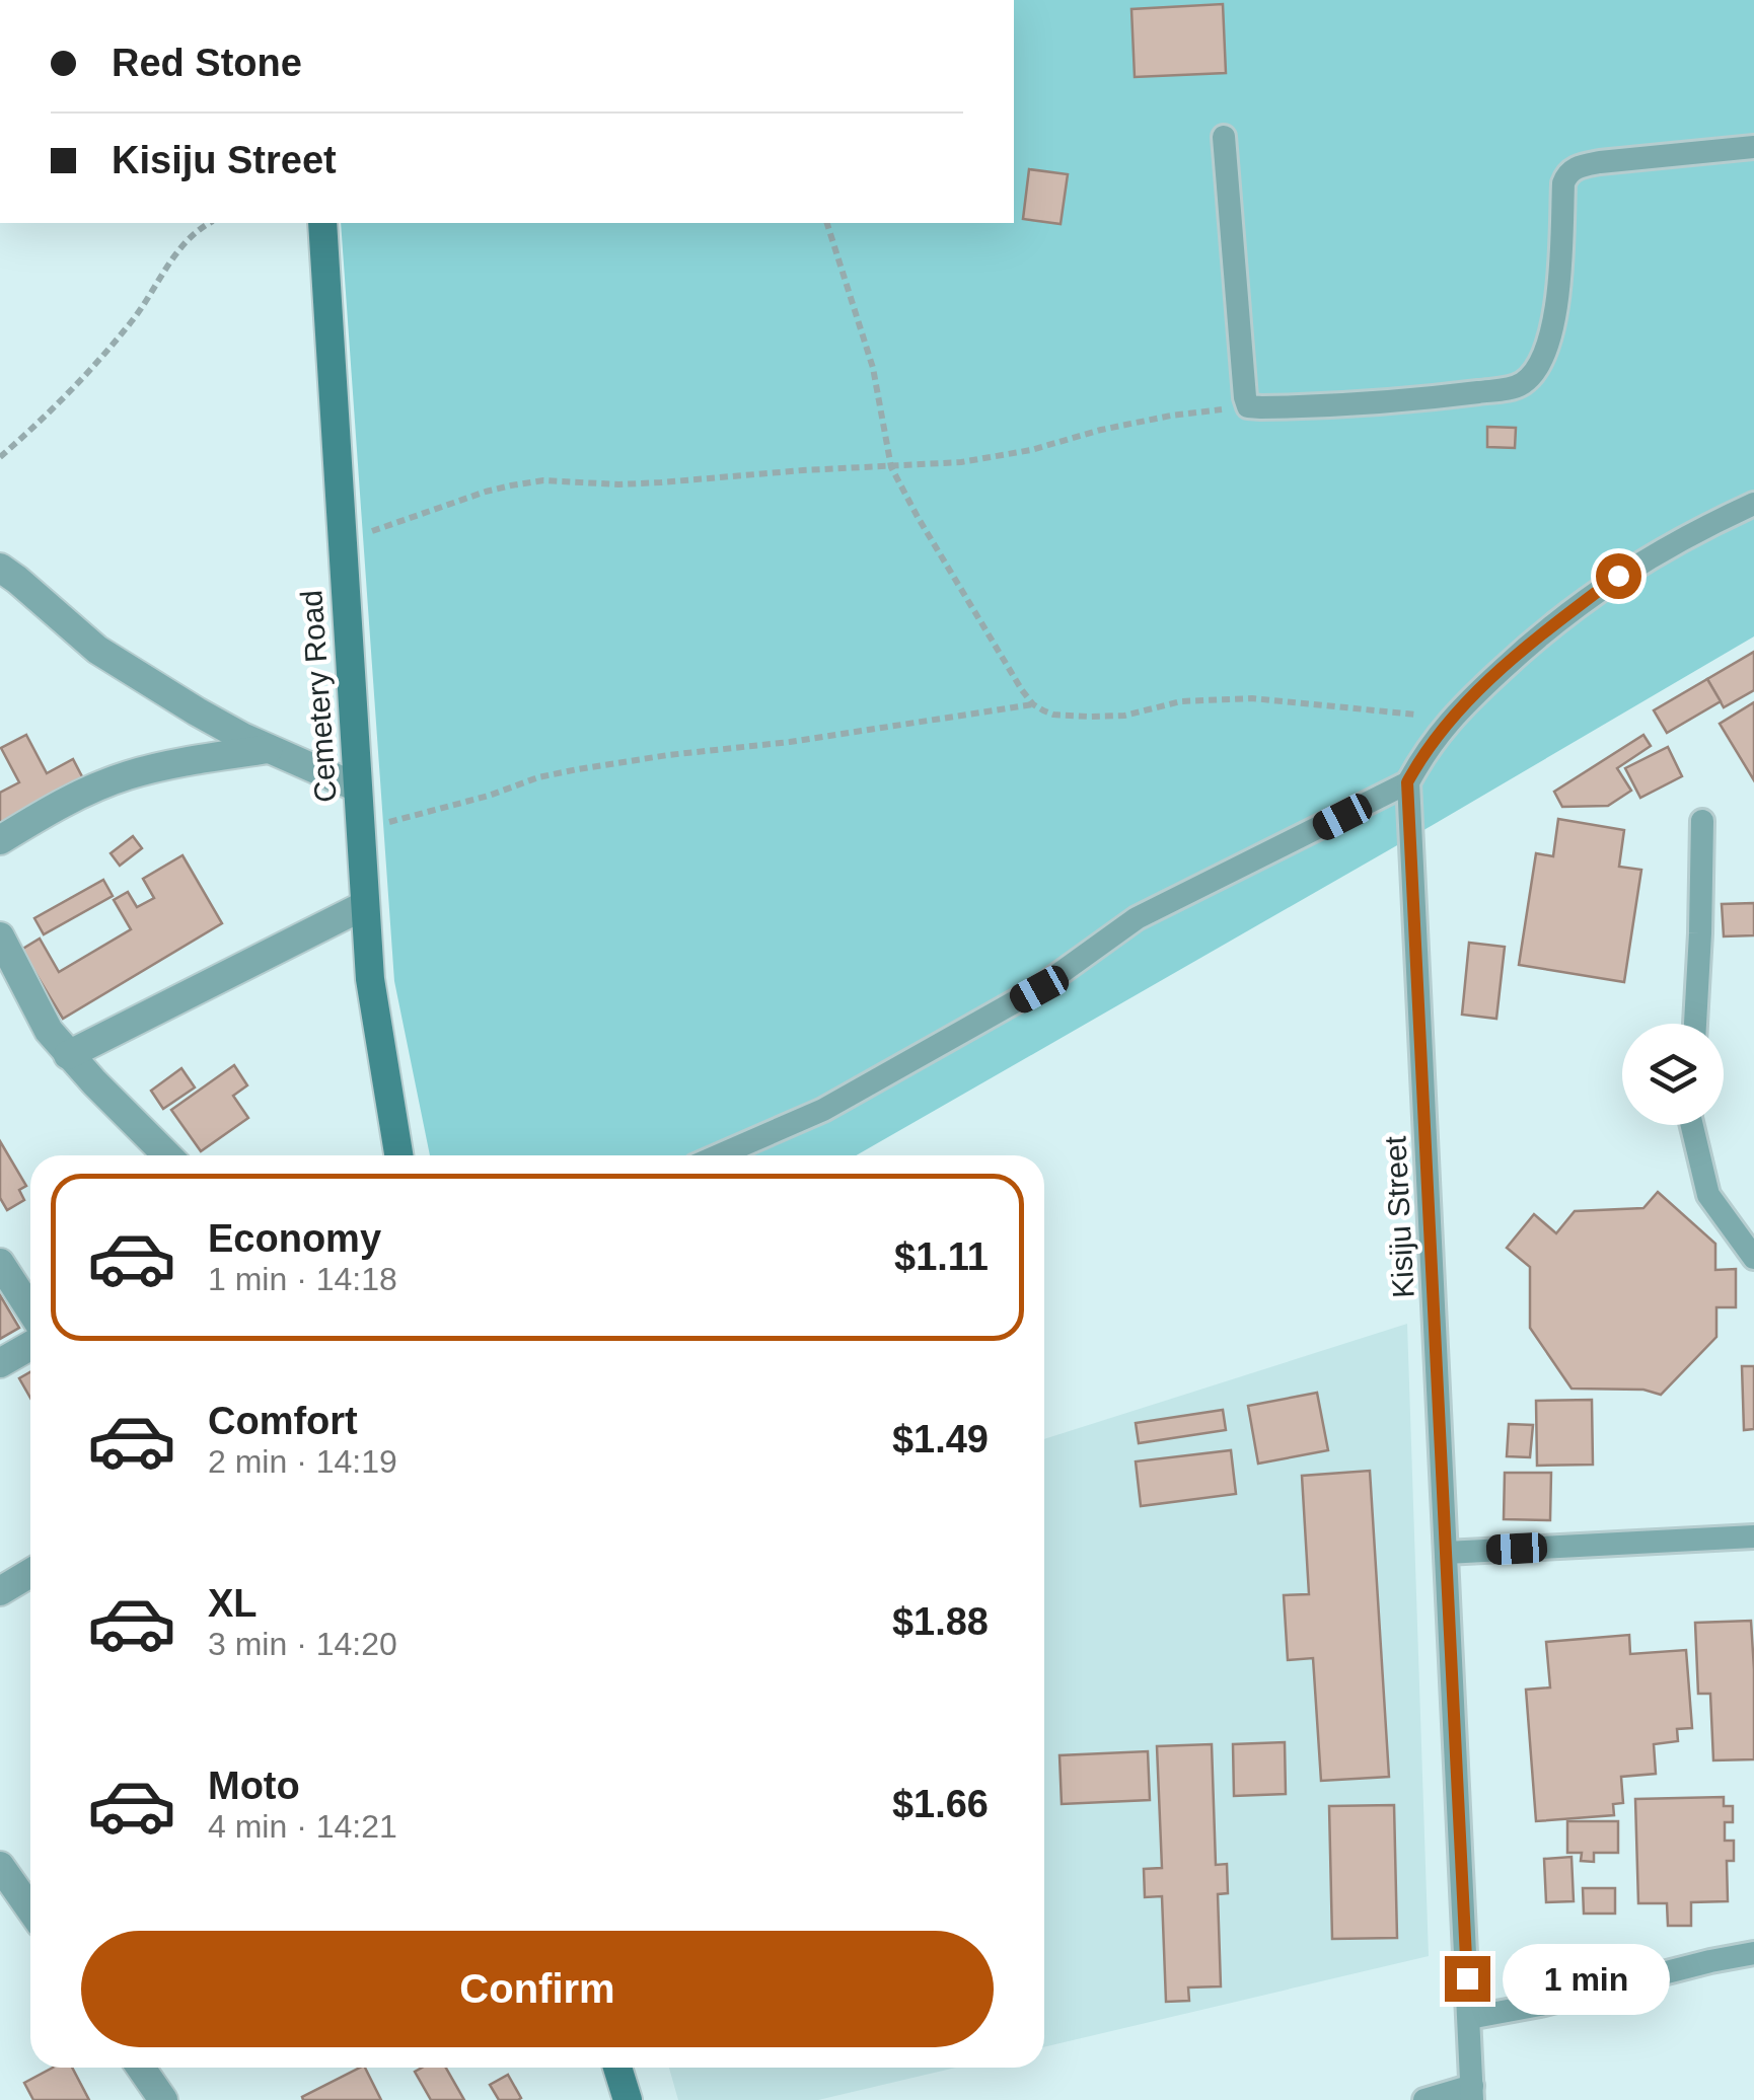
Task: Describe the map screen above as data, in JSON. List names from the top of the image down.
{
  "streets": {
    "main road": ["Cemetery Road"],
    "lane": ["Kisiju Street"]
  },
  "page": {
    "banner": ["Red Stone", "Kisiju Street"],
    "list": [
      {
        "name": "Economy",
        "note": "1 min · 14:18",
        "value": "$1.11"
      },
      {
        "name": "Comfort",
        "note": "2 min · 14:19",
        "value": "$1.49"
      },
      {
        "name": "XL",
        "note": "3 min · 14:20",
        "value": "$1.88"
      },
      {
        "name": "Moto",
        "note": "4 min · 14:21",
        "value": "$1.66"
      }
    ],
    "buttons": "Confirm",
    "bubble": "1 min"
  }
}
